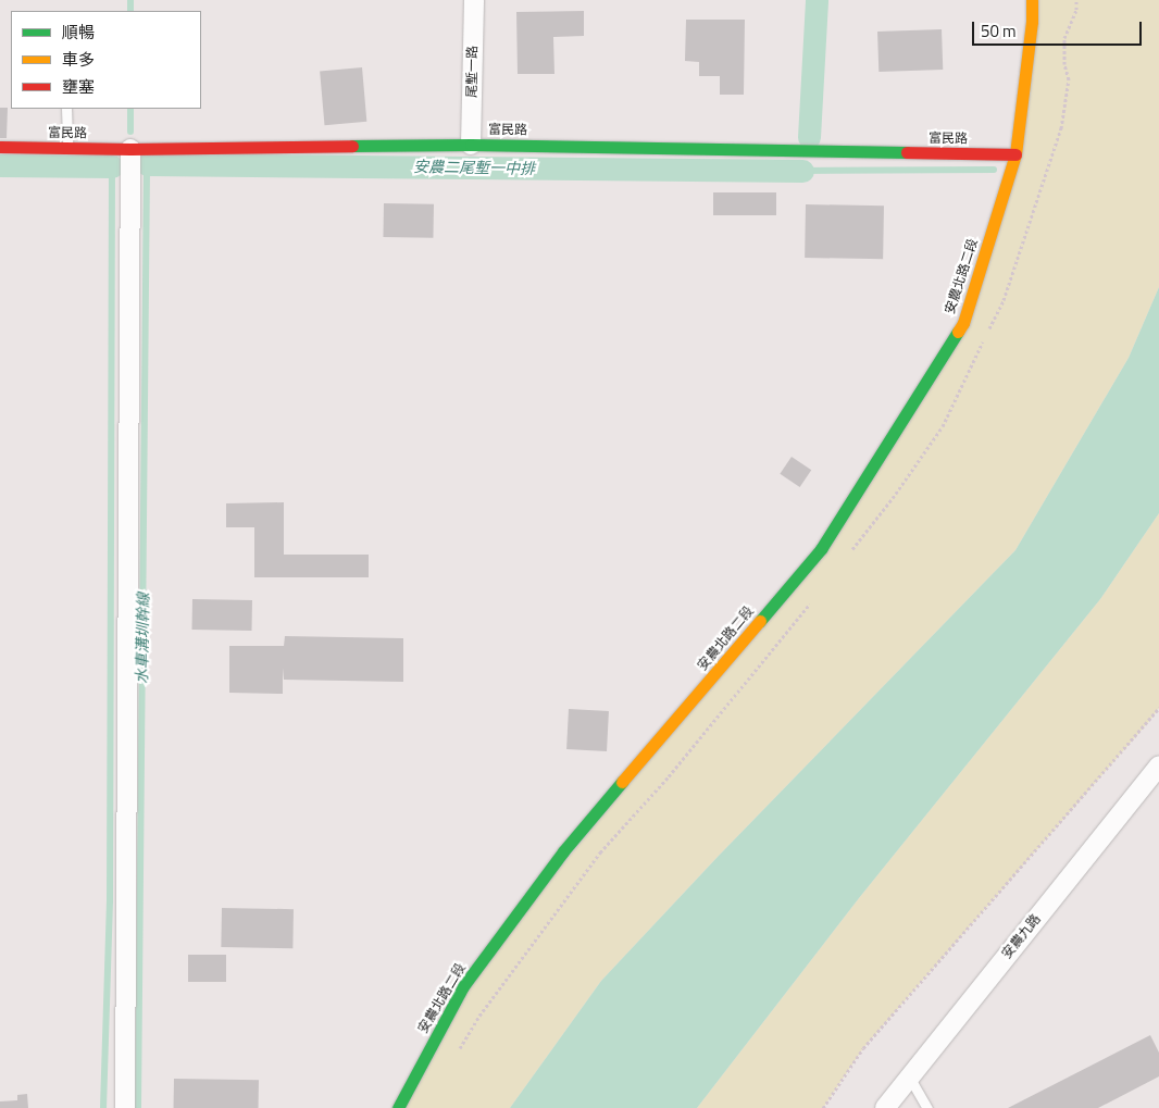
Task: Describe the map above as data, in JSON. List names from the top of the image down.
{
  "streets": {
    "street": [
      "尾塹一路",
      "富民路",
      "安農北路二段",
      "安農九路"
    ]
  },
  "crossings": [
    ["尾塹一路", "富民路"],
    ["富民路", "安農北路二段"]
  ],
  "water": ["安農二尾塹一中排", "水車溝圳幹線"],
  "legend": ["順暢", "車多", "壅塞"],
  "scale_bar": "50 m"
}
